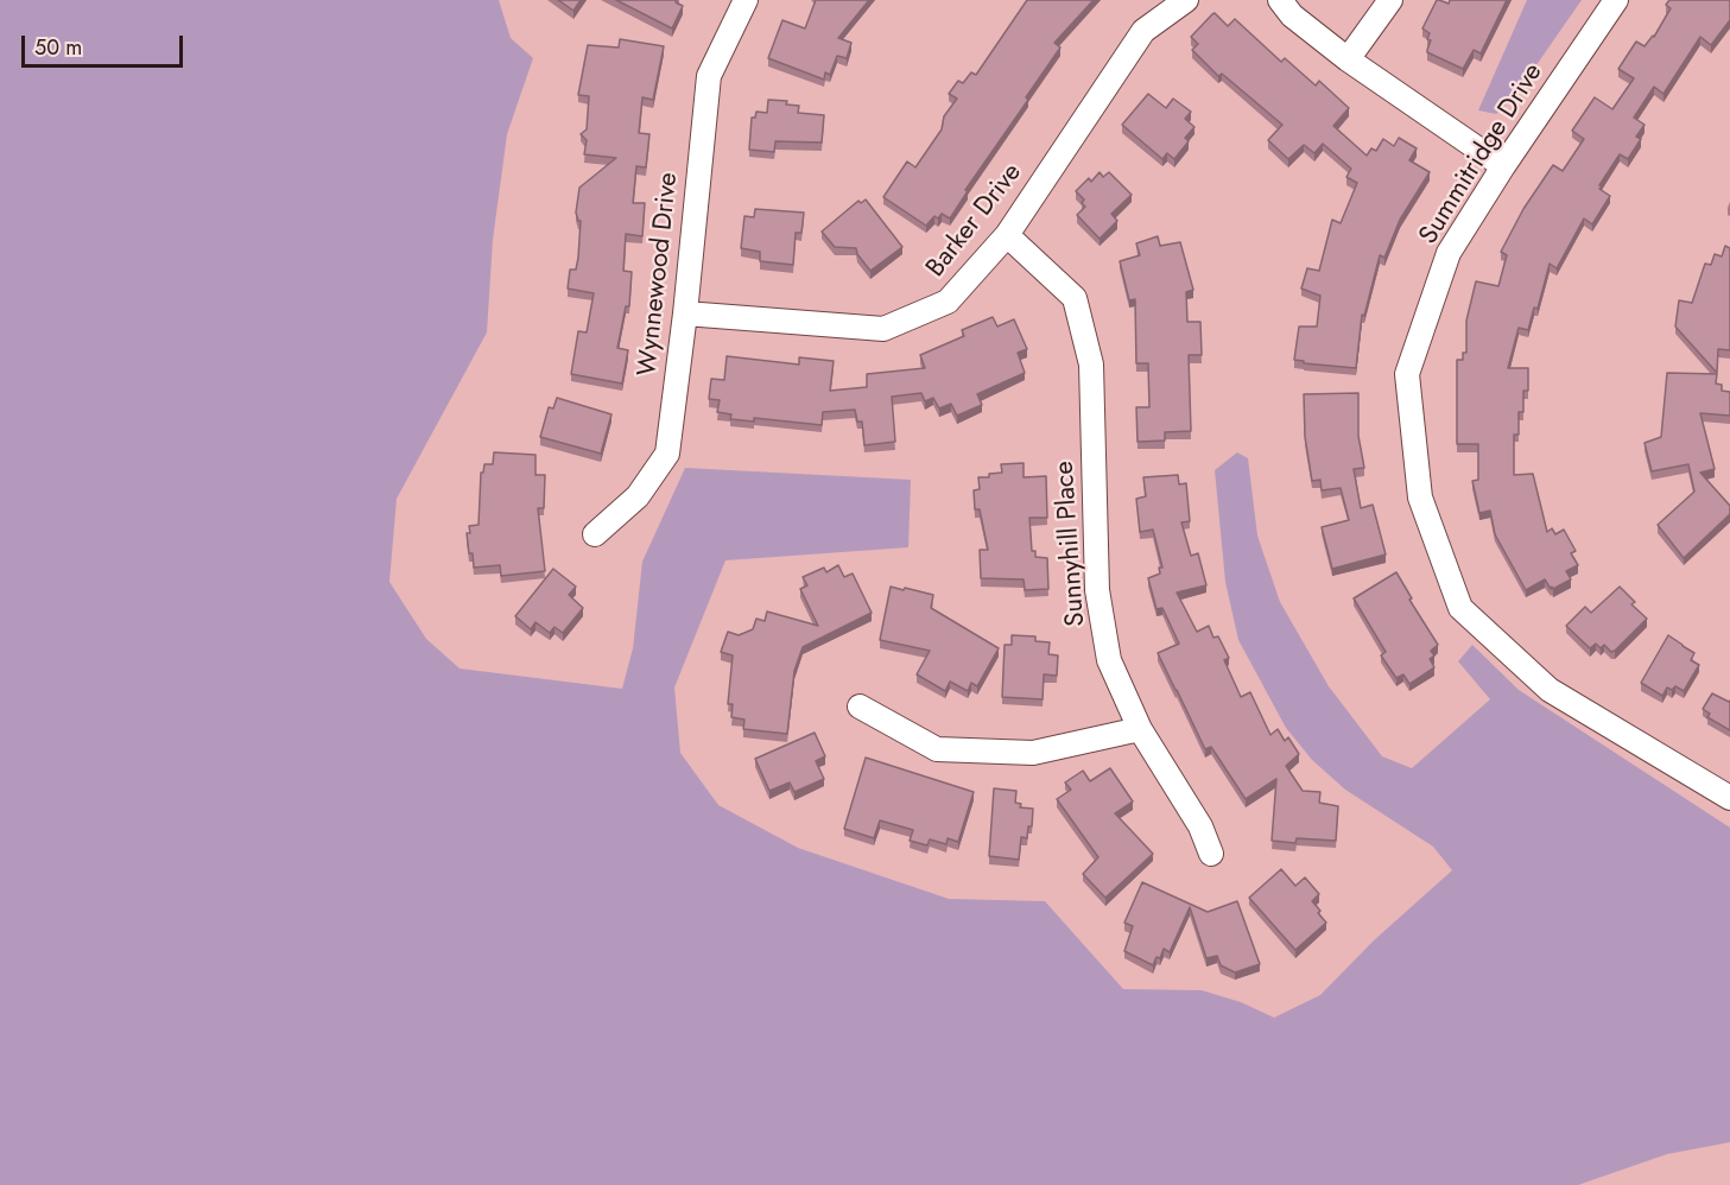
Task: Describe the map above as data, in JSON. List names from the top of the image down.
{
  "streets": {
    "street": [
      "Summitridge Drive",
      "Barker Drive",
      "Wynnewood Drive",
      "Sunnyhill Place"
    ]
  },
  "crossings": [
    ["Barker Drive", "Wynnewood Drive"],
    ["Barker Drive", "Sunnyhill Place"]
  ],
  "scale_bar": "50 m"
}
